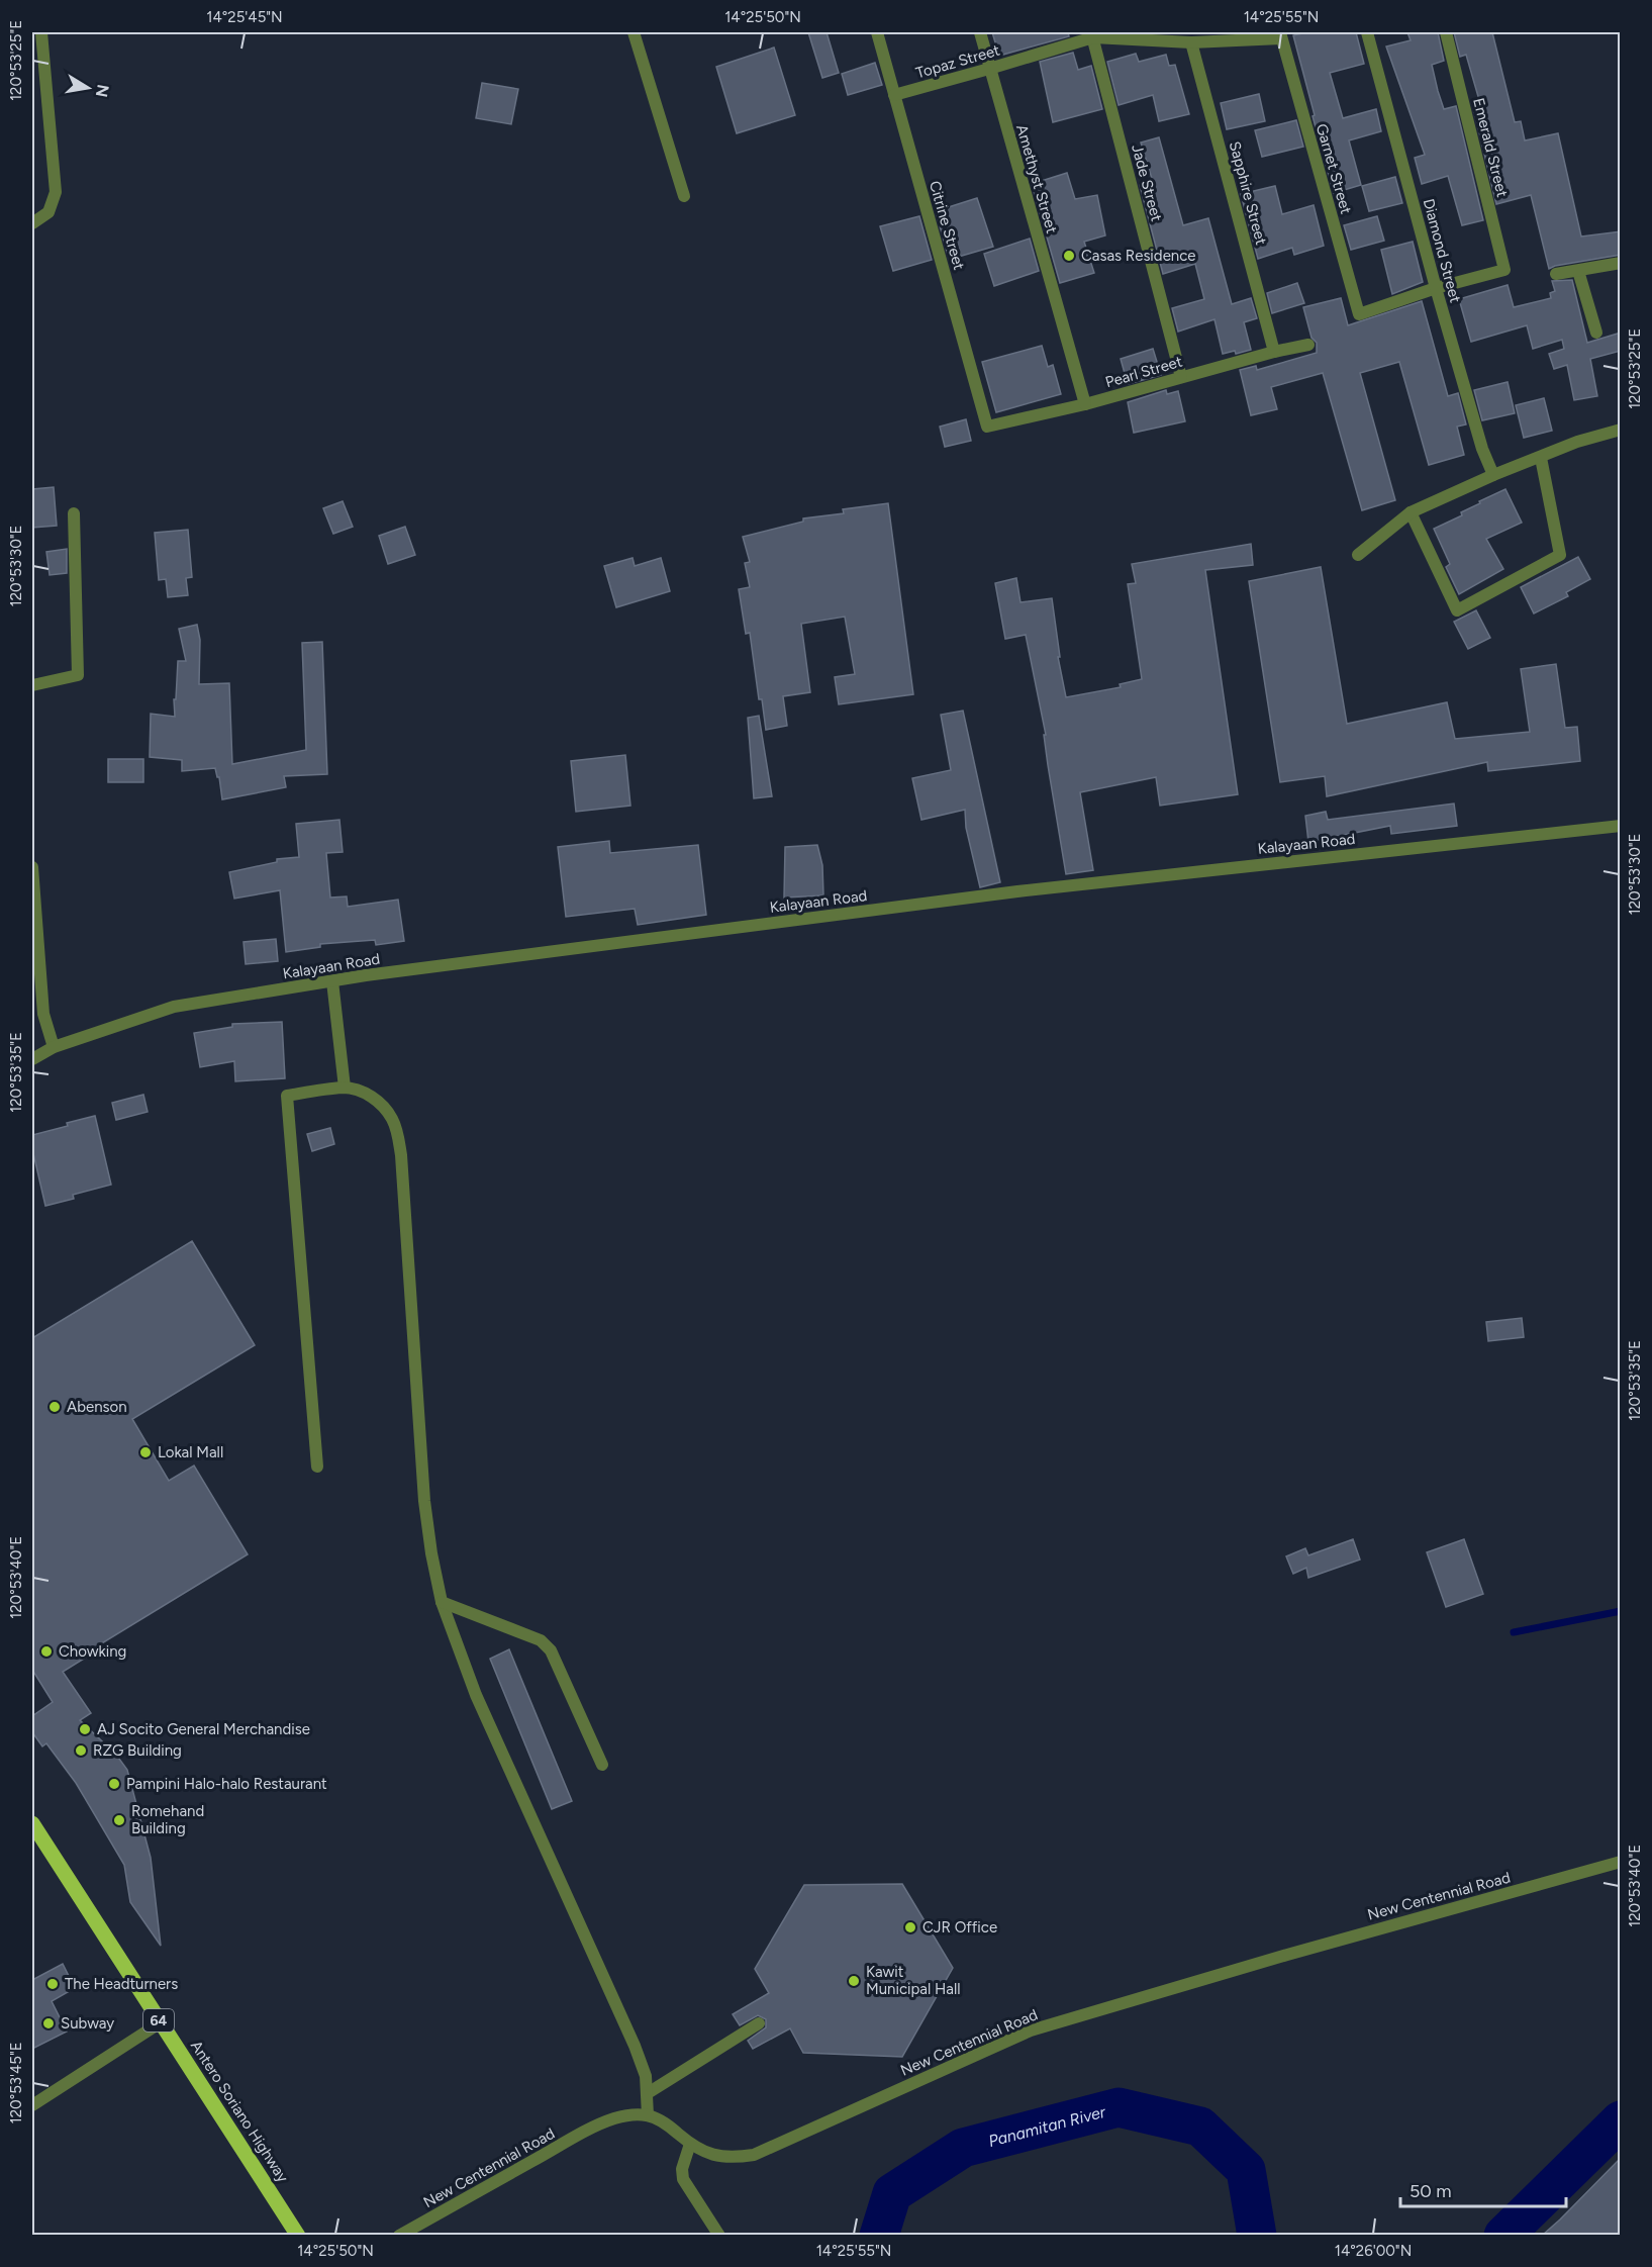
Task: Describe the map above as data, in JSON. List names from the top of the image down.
{
  "streets": {
    "main road": ["64", "Antero Soriano Highway"],
    "street": [
      "Topaz Street",
      "Emerald Street",
      "Garnet Street",
      "Amethyst Street",
      "Jade Street",
      "Sapphire Street",
      "Citrine Street",
      "Diamond Street",
      "Pearl Street",
      "Kalayaan Road",
      "New Centennial Road"
    ]
  },
  "crossings": [
    ["Topaz Street", "Garnet Street"],
    ["Topaz Street", "Amethyst Street"],
    ["Topaz Street", "Jade Street"],
    ["Topaz Street", "Sapphire Street"],
    ["Topaz Street", "Citrine Street"],
    ["Emerald Street", "Garnet Street"],
    ["Emerald Street", "Diamond Street"],
    ["Garnet Street", "Diamond Street"],
    ["Amethyst Street", "Pearl Street"],
    ["Jade Street", "Pearl Street"],
    ["Sapphire Street", "Pearl Street"],
    ["Citrine Street", "Pearl Street"]
  ],
  "water": ["Panamitan River"],
  "places": [
    "Casas Residence",
    "Abenson",
    "Lokal Mall",
    "Chowking",
    "AJ Socito General Merchandise",
    "RZG Building",
    "Pampini Halo-halo Restaurant",
    "Romehand Building",
    "CJR Office",
    "Kawit Municipal Hall",
    "The Headturners",
    "Subway"
  ],
  "scale_bar": "50 m",
  "north": "right",
  "coordinates": [
    "14°25'45\"N",
    "14°25'50\"N",
    "14°25'55\"N",
    "120°53'25\"E",
    "120°53'30\"E",
    "120°53'35\"E",
    "120°53'40\"E",
    "120°53'45\"E",
    "14°26'00\"N"
  ]
}
